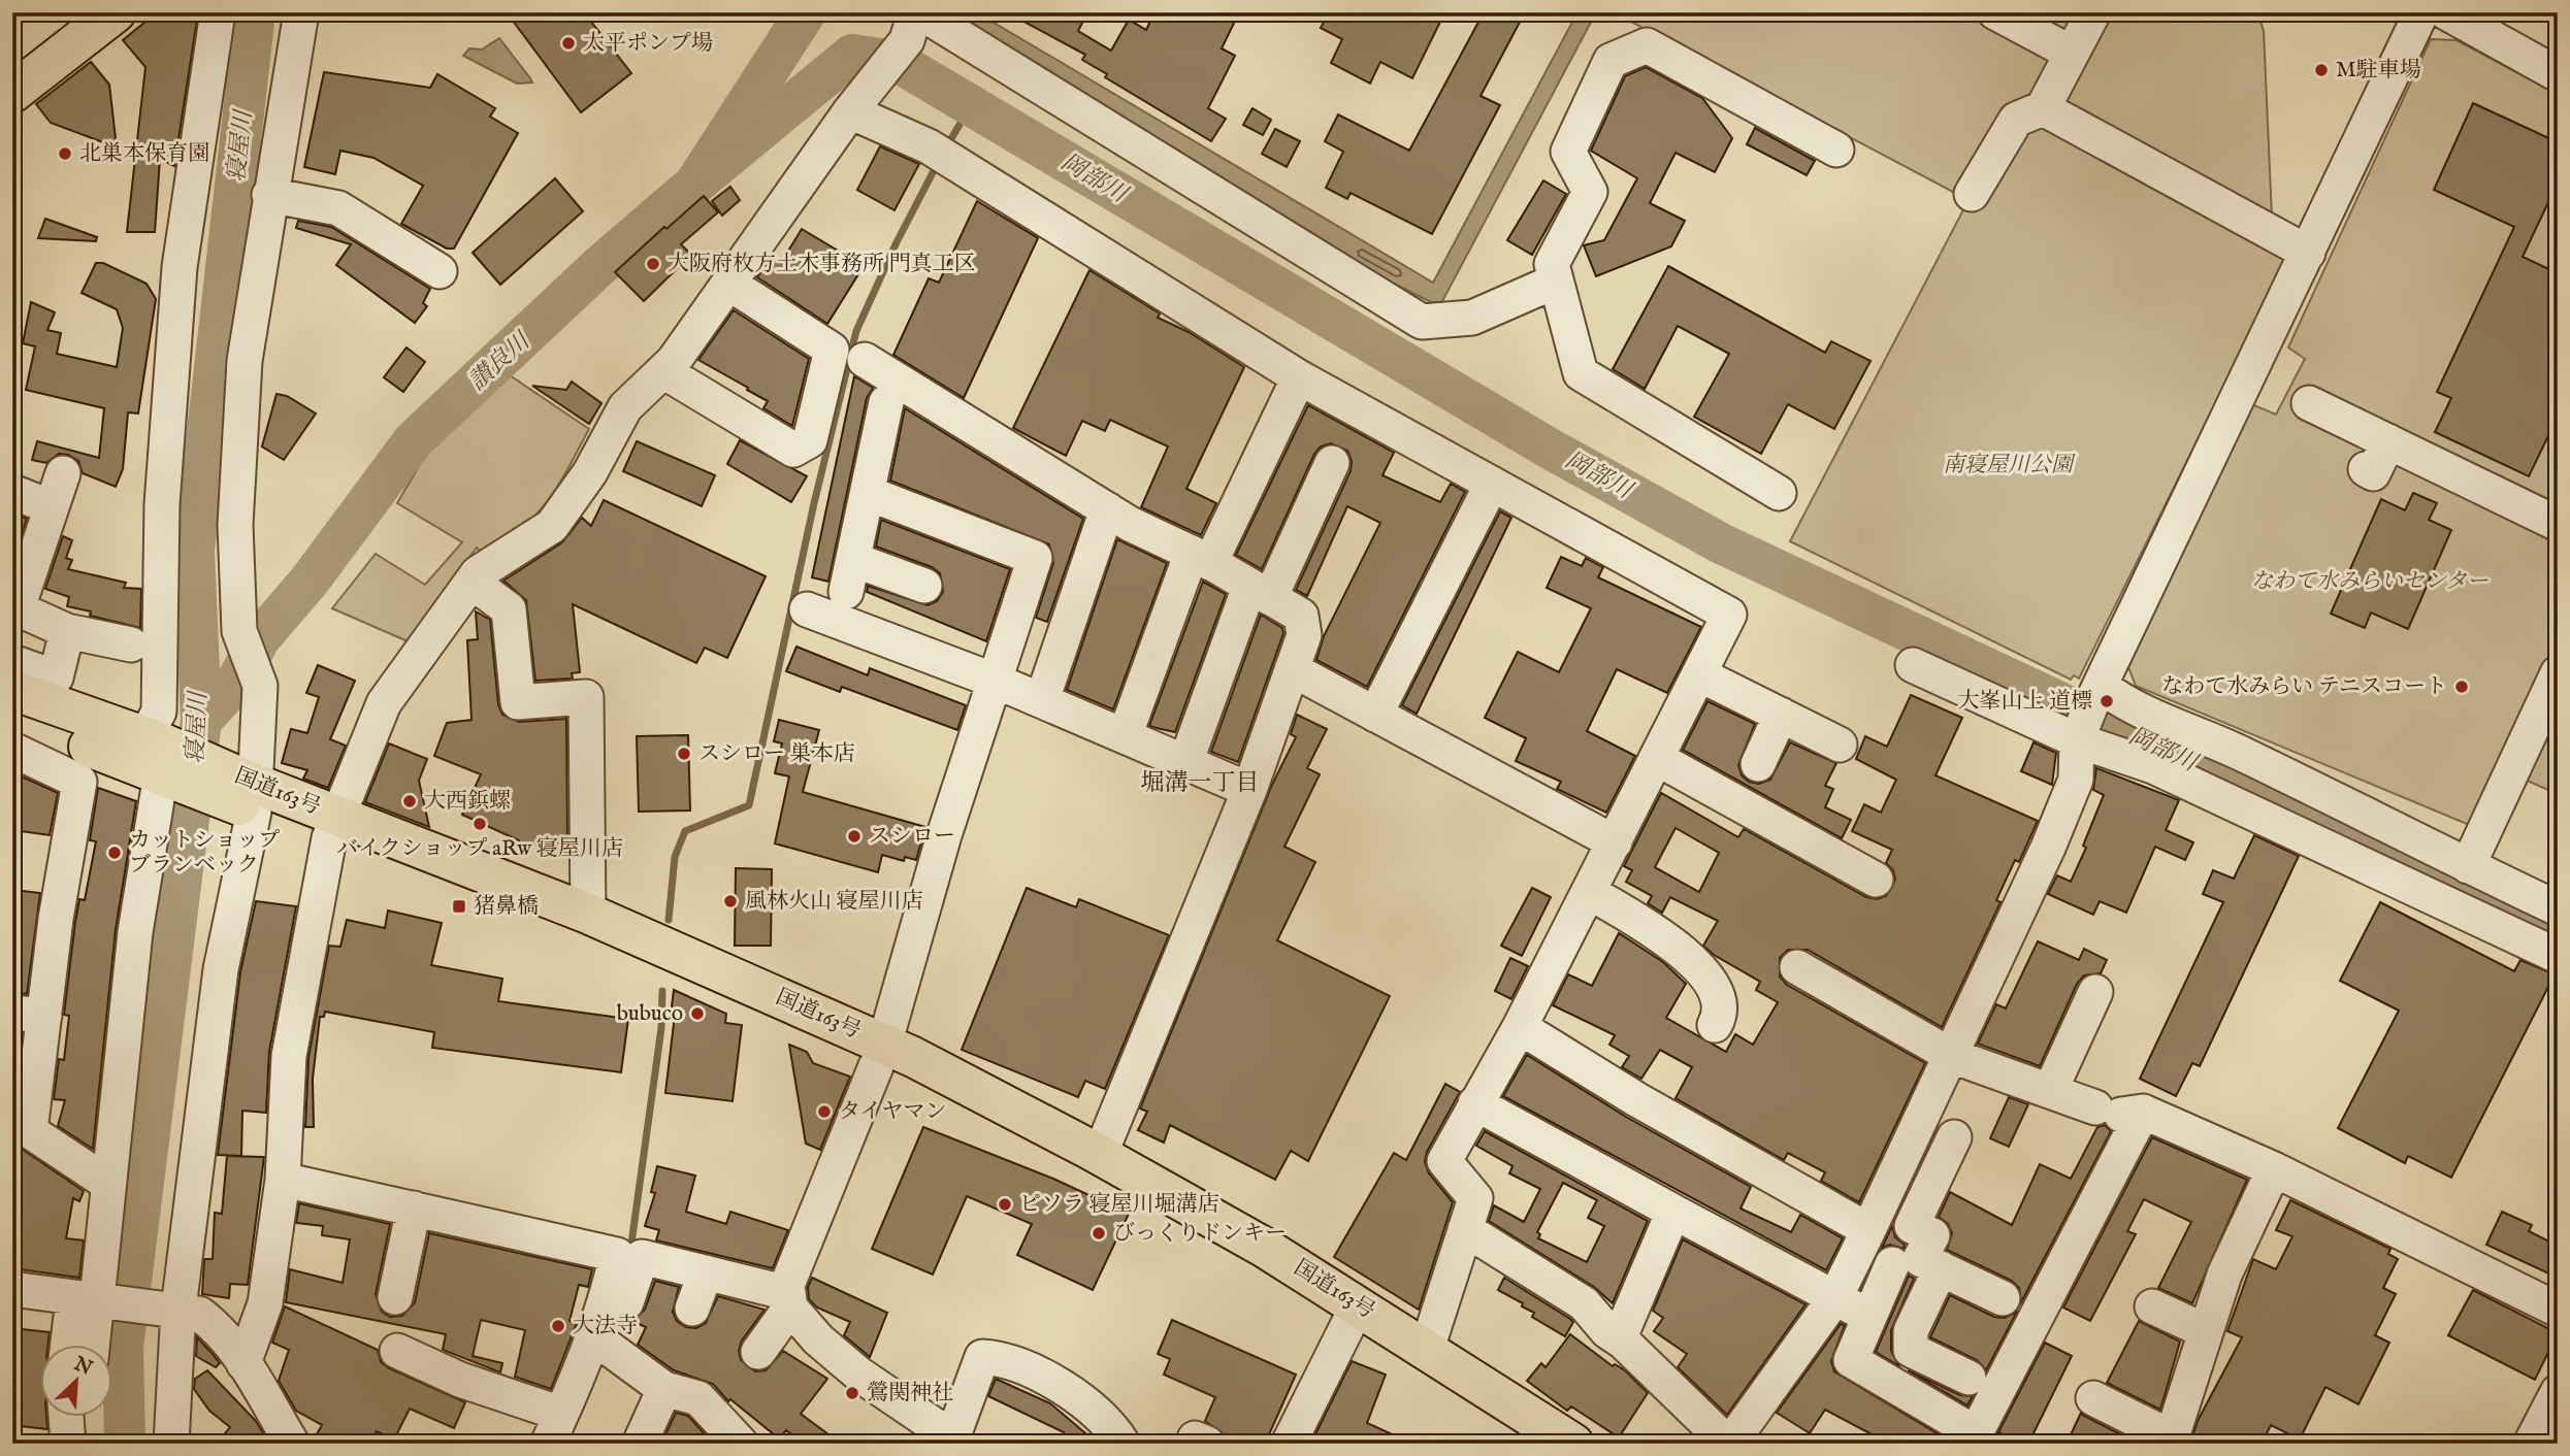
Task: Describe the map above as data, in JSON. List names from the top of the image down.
{
  "streets": {
    "main road": ["国道163号"]
  },
  "districts": ["堀溝一丁目"],
  "water": ["寝屋川", "岡部川", "讃良川"],
  "parks": ["南寝屋川公園", "なわて水みらいセンター"],
  "places": {
    "other": [
      "太平ポンプ場",
      "M駐車場",
      "北巣本保育園",
      "大阪府枚方土木事務所 門真工区",
      "なわて水みらい テニスコート",
      "大峯山上 道標",
      "スシロー 巣本店",
      "大西鋲螺",
      "バイクショップ aRw 寝屋川店",
      "スシロー",
      "カットショップ ブランベック",
      "風林火山 寝屋川店",
      "bubuco",
      "タイヤマン",
      "ピソラ 寝屋川堀溝店",
      "びっくりドンキー",
      "大法寺",
      "鶯関神社"
    ],
    "transit": ["猪鼻橋"]
  },
  "north": "top right"
}
